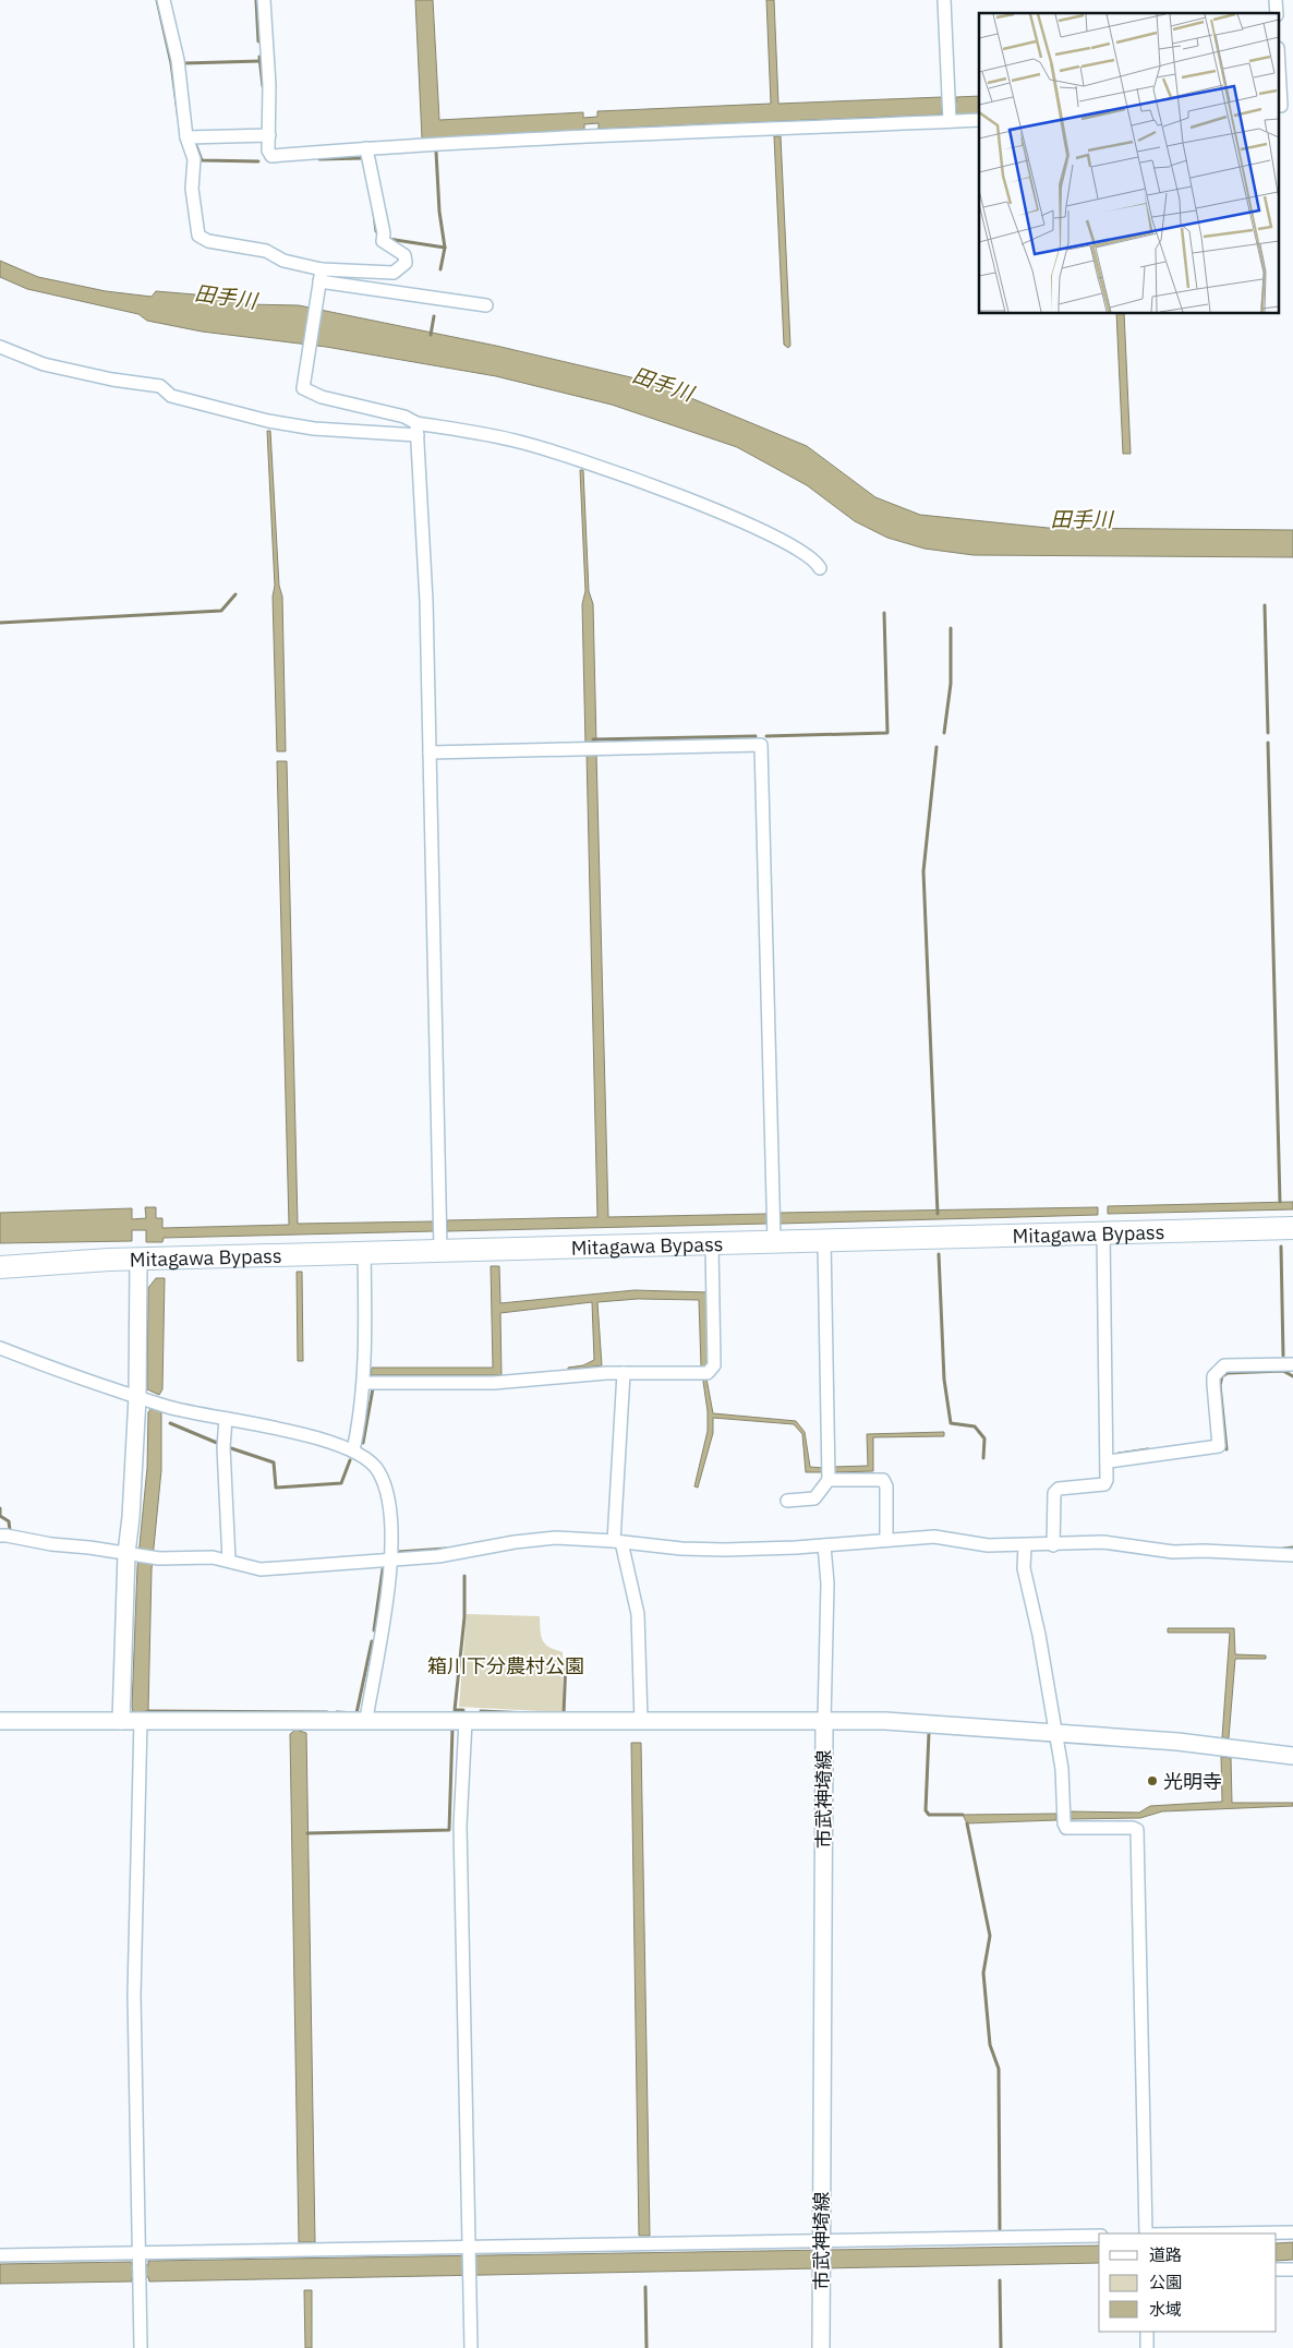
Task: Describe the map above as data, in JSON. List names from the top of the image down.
{
  "streets": {
    "highway": ["Mitagawa Bypass"],
    "street": ["市武神埼線"]
  },
  "water": ["田手川"],
  "parks": ["箱川下分農村公園"],
  "places": ["光明寺"],
  "legend": ["道路", "公園", "水域"]
}
